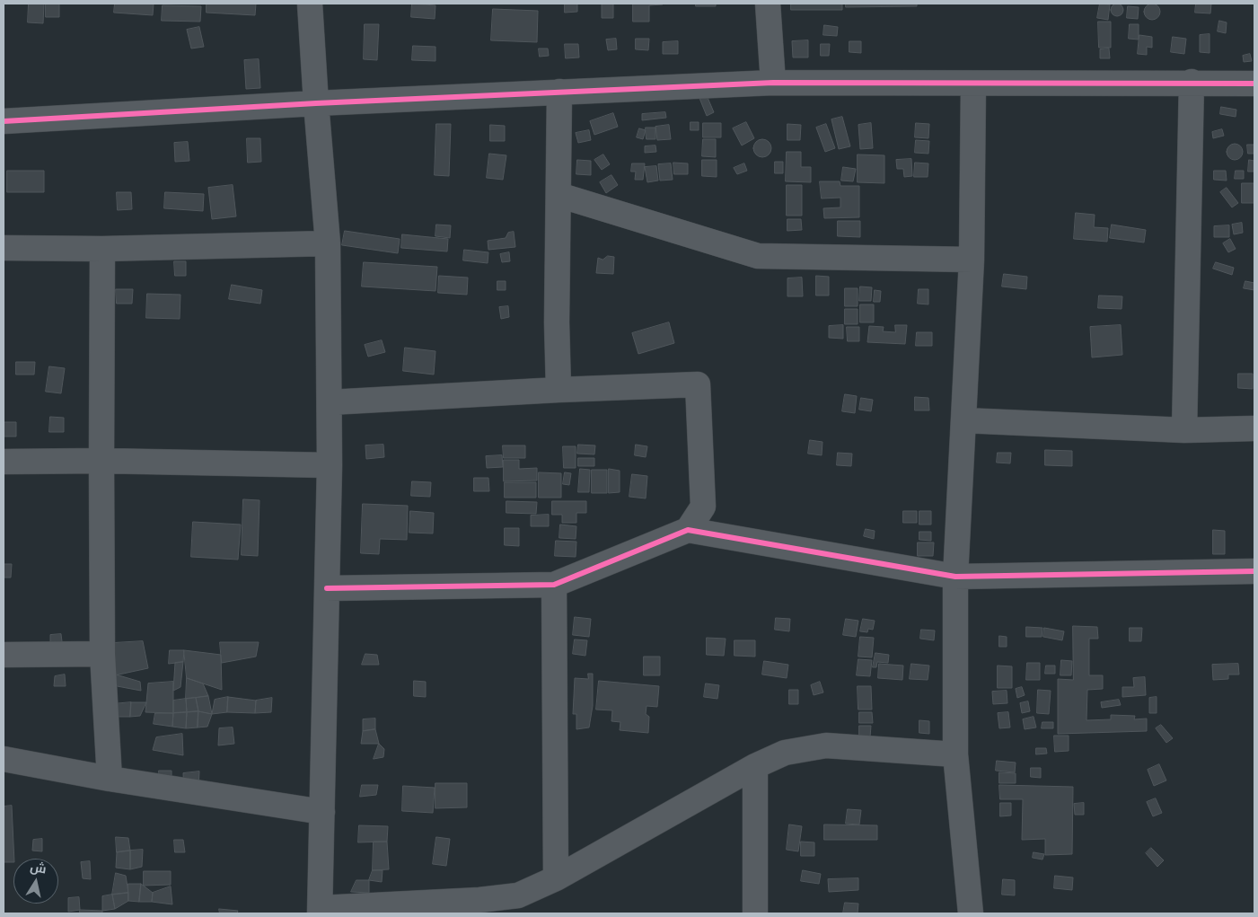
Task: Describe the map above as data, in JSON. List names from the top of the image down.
{
  "north": "top"
}
